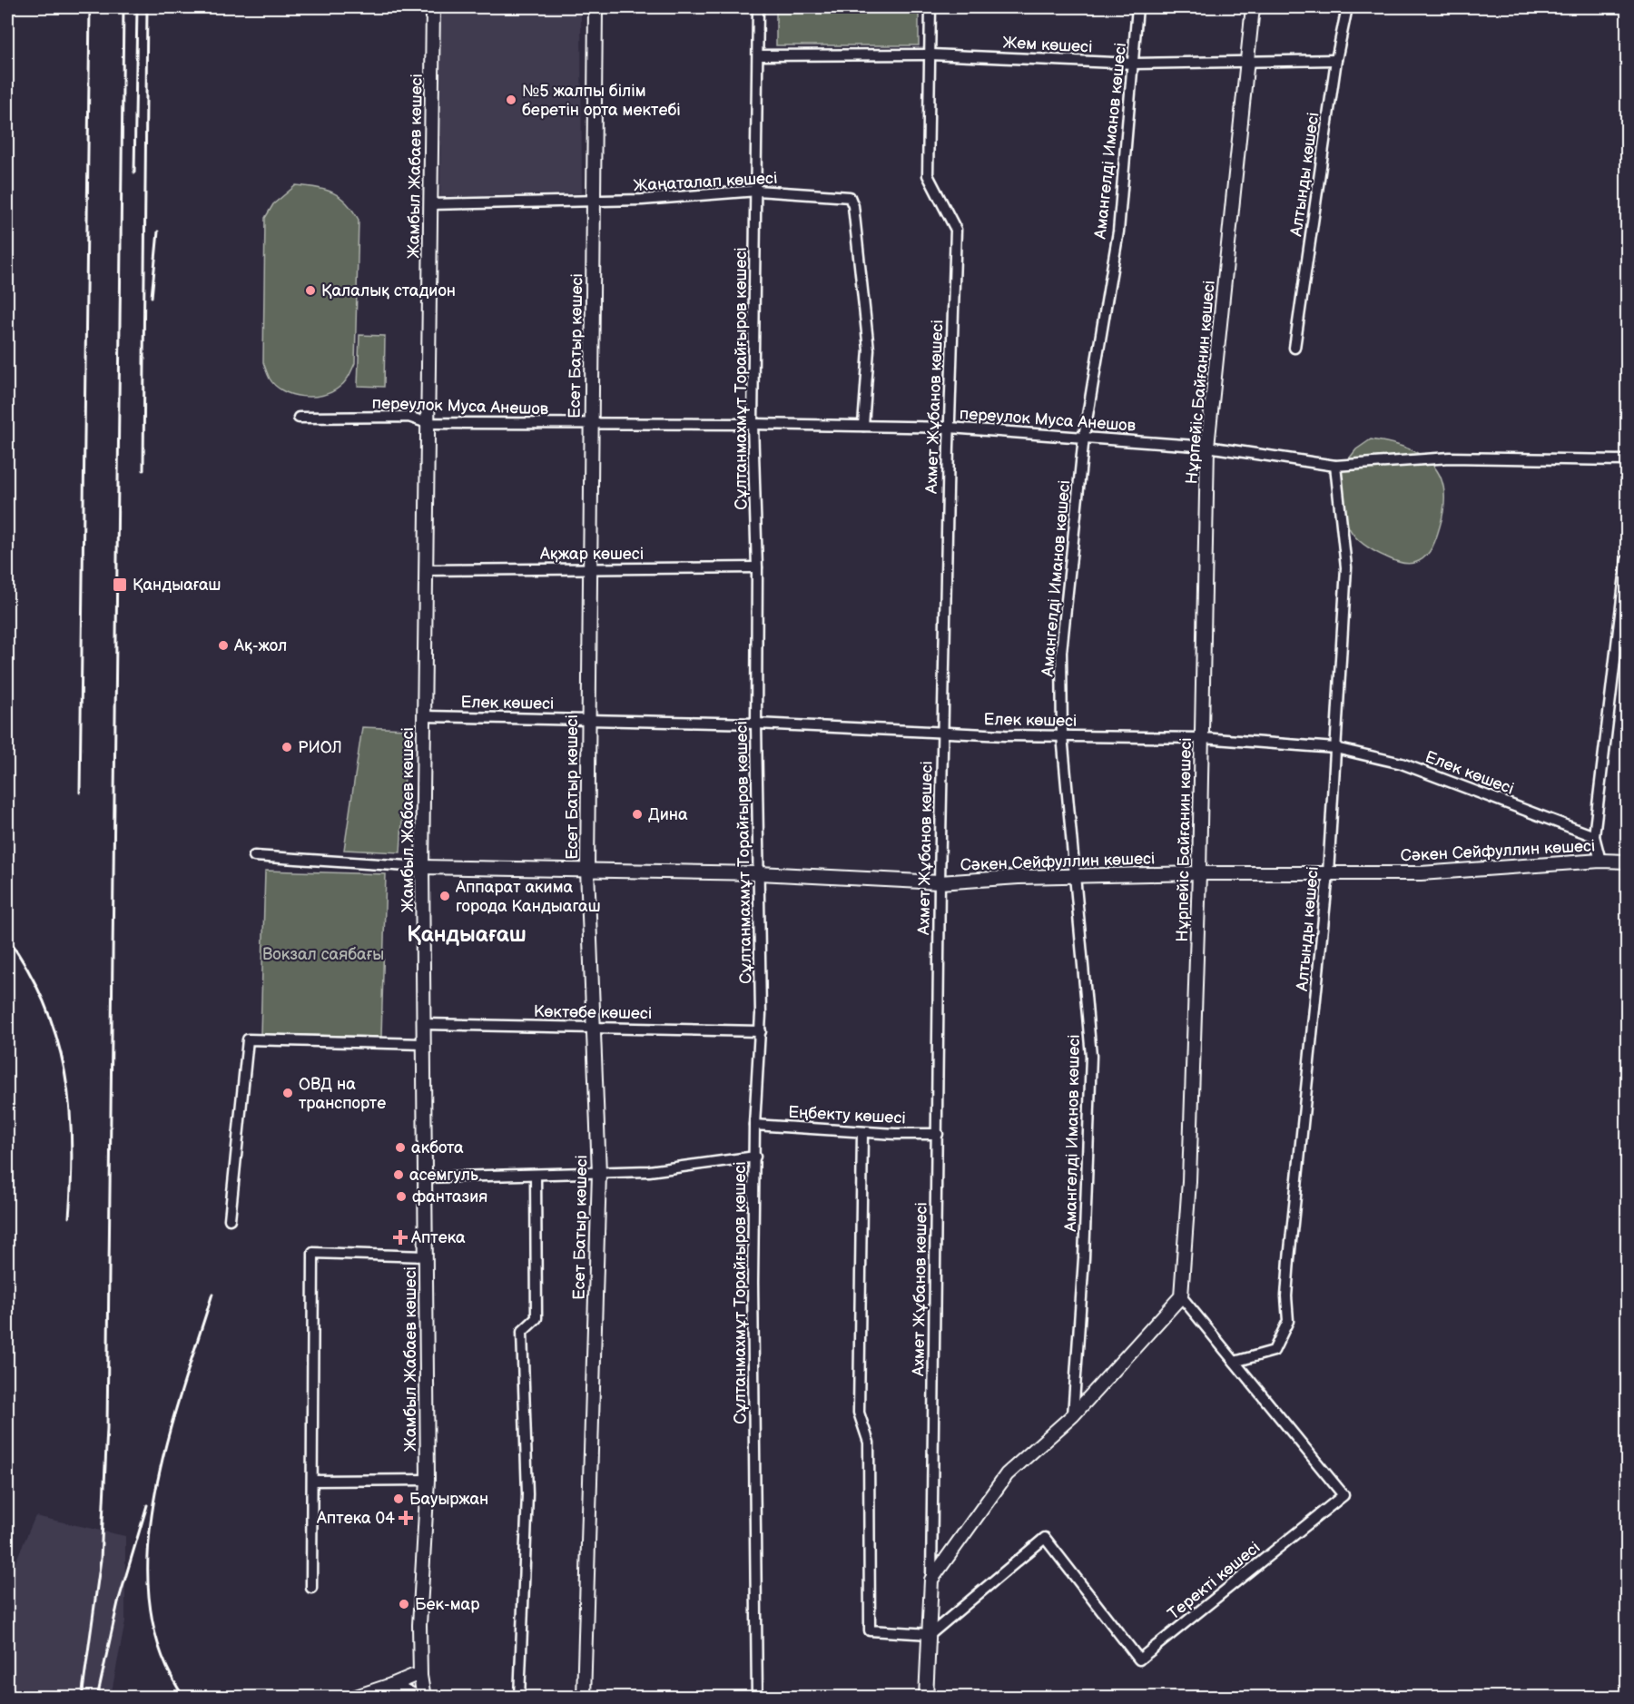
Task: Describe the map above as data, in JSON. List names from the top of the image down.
{
  "streets": {
    "street": [
      "Жем көшесі",
      "Амангелді Иманов көшесі",
      "Жамбыл Жабаев көшесі",
      "Алтынды көшесі",
      "Жаңаталап көшесі",
      "Есет Батыр көшесі",
      "Сұлтанмахмұт Торайғыров көшесі",
      "Нұрпейіс Байғанин көшесі",
      "переулок Муса Анешов",
      "Ахмет Жұбанов көшесі",
      "Ақжар көшесі",
      "Елек көшесі",
      "Сәкен Сейфуллин көшесі",
      "Көктөбе көшесі",
      "Еңбекту көшесі",
      "Теректі көшесі"
    ]
  },
  "crossings": [
    ["Жем көшесі", "Амангелді Иманов көшесі"],
    ["Жем көшесі", "Алтынды көшесі"],
    ["Жем көшесі", "Сұлтанмахмұт Торайғыров көшесі"],
    ["Жем көшесі", "Нұрпейіс Байғанин көшесі"],
    ["Жем көшесі", "Ахмет Жұбанов көшесі"],
    ["Амангелді Иманов көшесі", "переулок Муса Анешов"],
    ["Амангелді Иманов көшесі", "Елек көшесі"],
    ["Амангелді Иманов көшесі", "Сәкен Сейфуллин көшесі"],
    ["Жамбыл Жабаев көшесі", "Жаңаталап көшесі"],
    ["Жамбыл Жабаев көшесі", "переулок Муса Анешов"],
    ["Жамбыл Жабаев көшесі", "Ақжар көшесі"],
    ["Жамбыл Жабаев көшесі", "Елек көшесі"],
    ["Жамбыл Жабаев көшесі", "Сәкен Сейфуллин көшесі"],
    ["Жамбыл Жабаев көшесі", "Көктөбе көшесі"],
    ["Алтынды көшесі", "переулок Муса Анешов"],
    ["Алтынды көшесі", "Елек көшесі"],
    ["Алтынды көшесі", "Сәкен Сейфуллин көшесі"],
    ["Алтынды көшесі", "Теректі көшесі"],
    ["Жаңаталап көшесі", "Есет Батыр көшесі"],
    ["Жаңаталап көшесі", "Сұлтанмахмұт Торайғыров көшесі"],
    ["Жаңаталап көшесі", "переулок Муса Анешов"],
    ["Есет Батыр көшесі", "переулок Муса Анешов"],
    ["Есет Батыр көшесі", "Ақжар көшесі"],
    ["Есет Батыр көшесі", "Елек көшесі"],
    ["Есет Батыр көшесі", "Сәкен Сейфуллин көшесі"],
    ["Есет Батыр көшесі", "Көктөбе көшесі"],
    ["Сұлтанмахмұт Торайғыров көшесі", "переулок Муса Анешов"],
    ["Сұлтанмахмұт Торайғыров көшесі", "Ақжар көшесі"],
    ["Сұлтанмахмұт Торайғыров көшесі", "Елек көшесі"],
    ["Сұлтанмахмұт Торайғыров көшесі", "Сәкен Сейфуллин көшесі"],
    ["Сұлтанмахмұт Торайғыров көшесі", "Көктөбе көшесі"],
    ["Сұлтанмахмұт Торайғыров көшесі", "Еңбекту көшесі"],
    ["Нұрпейіс Байғанин көшесі", "переулок Муса Анешов"],
    ["Нұрпейіс Байғанин көшесі", "Елек көшесі"],
    ["Нұрпейіс Байғанин көшесі", "Сәкен Сейфуллин көшесі"],
    ["Нұрпейіс Байғанин көшесі", "Теректі көшесі"],
    ["переулок Муса Анешов", "Ахмет Жұбанов көшесі"],
    ["Ахмет Жұбанов көшесі", "Елек көшесі"],
    ["Ахмет Жұбанов көшесі", "Сәкен Сейфуллин көшесі"],
    ["Ахмет Жұбанов көшесі", "Еңбекту көшесі"],
    ["Ахмет Жұбанов көшесі", "Теректі көшесі"]
  ],
  "districts": ["Қандыағаш"],
  "parks": ["Вокзал саябағы"],
  "places": {
    "other": [
      "№5 жалпы білім беретін орта мектебі",
      "Қалалық стадион",
      "Ақ-жол",
      "РИОЛ",
      "Дина",
      "Аппарат акима города Кандыагаш",
      "ОВД на транспорте",
      "акбота",
      "асемгуль",
      "фантазия",
      "Бауыржан",
      "Бек-мар"
    ],
    "transit": ["Қандыағаш"],
    "health": ["Аптека", "Аптека 04"]
  }
}
